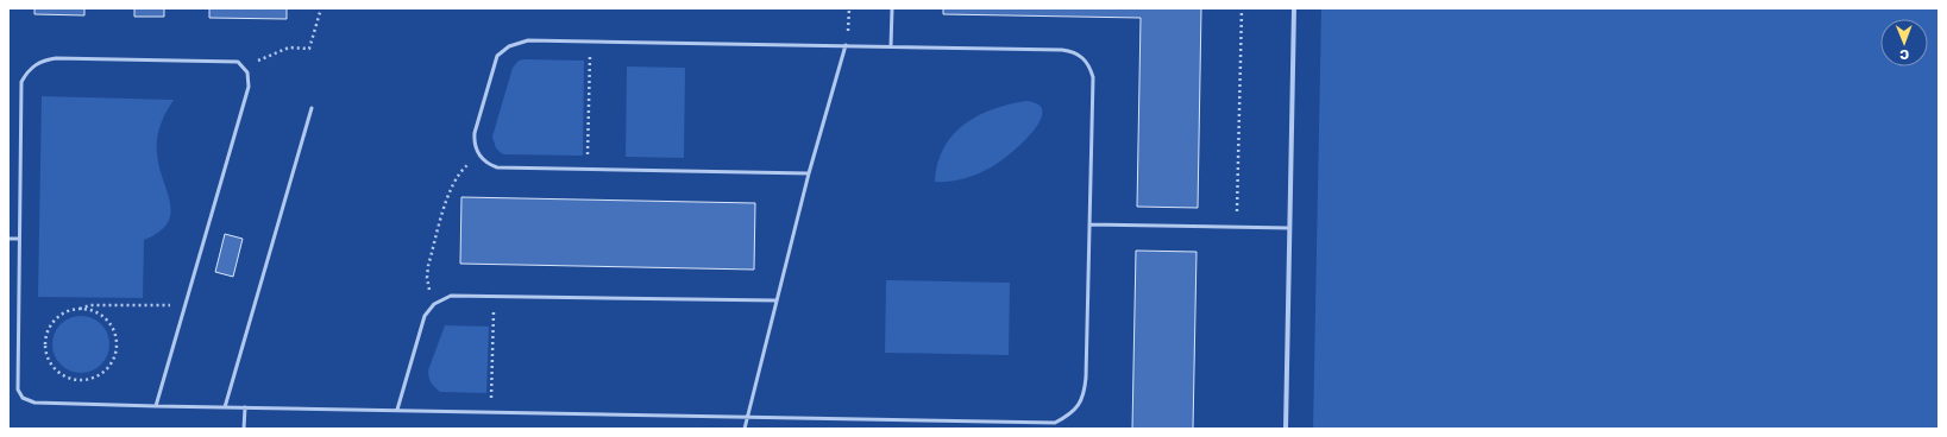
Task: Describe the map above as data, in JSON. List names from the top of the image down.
{
  "north": "bottom"
}
